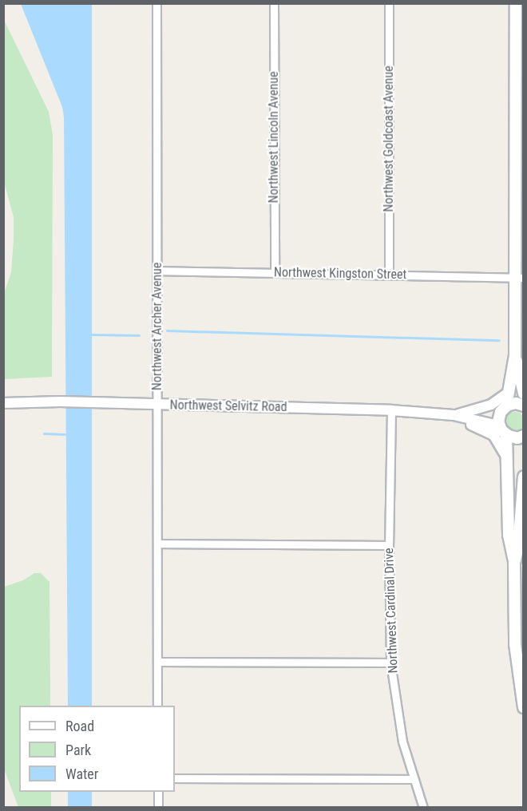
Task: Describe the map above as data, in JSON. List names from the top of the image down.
{
  "streets": {
    "street": [
      "Northwest Lincoln Avenue",
      "Northwest Goldcoast Avenue",
      "Northwest Kingston Street",
      "Northwest Archer Avenue",
      "Northwest Selvitz Road",
      "Northwest Cardinal Drive"
    ]
  },
  "crossings": [
    ["Northwest Lincoln Avenue", "Northwest Kingston Street"],
    ["Northwest Goldcoast Avenue", "Northwest Kingston Street"],
    ["Northwest Kingston Street", "Northwest Archer Avenue"],
    ["Northwest Archer Avenue", "Northwest Selvitz Road"],
    ["Northwest Selvitz Road", "Northwest Cardinal Drive"]
  ],
  "legend": ["Road", "Park", "Water"]
}
